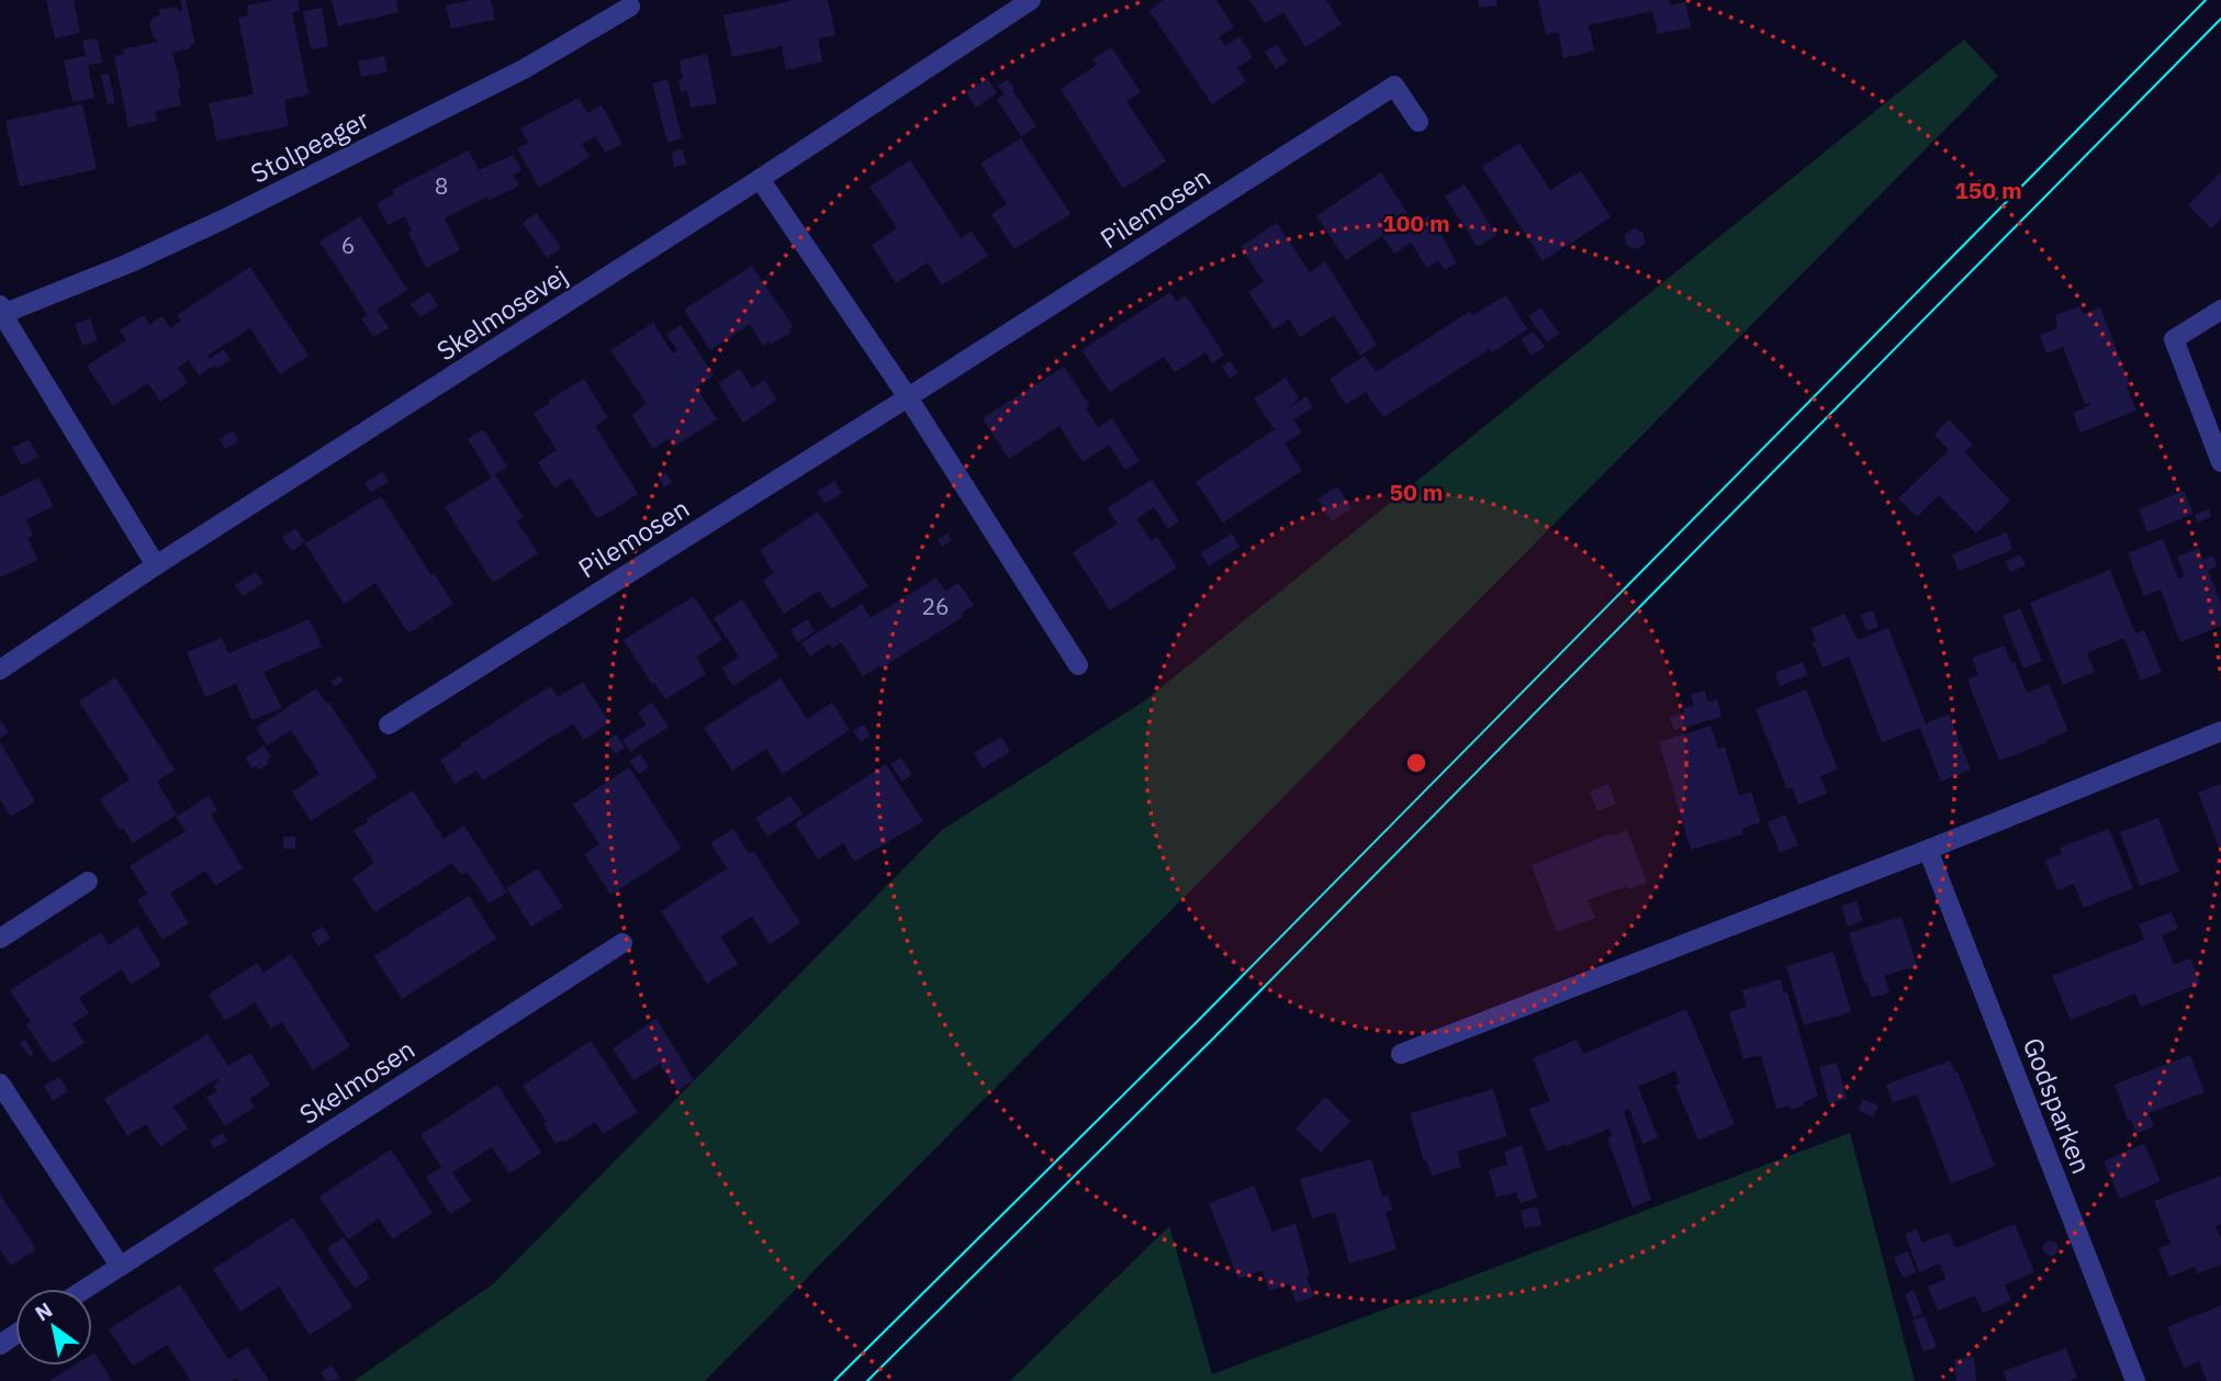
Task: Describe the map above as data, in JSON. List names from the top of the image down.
{
  "streets": {
    "street": [
      "Stolpeager",
      "Pilemosen",
      "Skelmosevej",
      "Skelmosen",
      "Godsparken"
    ]
  },
  "crossings": [
    ["Stolpeager", "Skelmosevej"]
  ],
  "house_numbers": ["8", "6", "26"],
  "north": "top left",
  "rings": ["150 m", "100 m", "50 m"]
}
